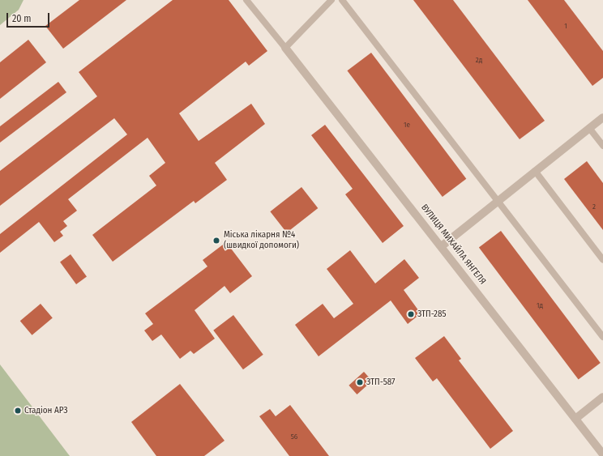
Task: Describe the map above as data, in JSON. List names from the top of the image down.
{
  "streets": {
    "street": ["ВУЛИЦЯ МИХАЙЛА ЯНГЕЛЯ"]
  },
  "places": [
    "Міська лікарня №4 (швидкої допомоги)",
    "ЗТП-285",
    "ЗТП-587",
    "Стадіон АРЗ"
  ],
  "house_numbers": [
    "1",
    "2д",
    "1е",
    "2",
    "1д",
    "56"
  ],
  "scale_bar": "20 m"
}
